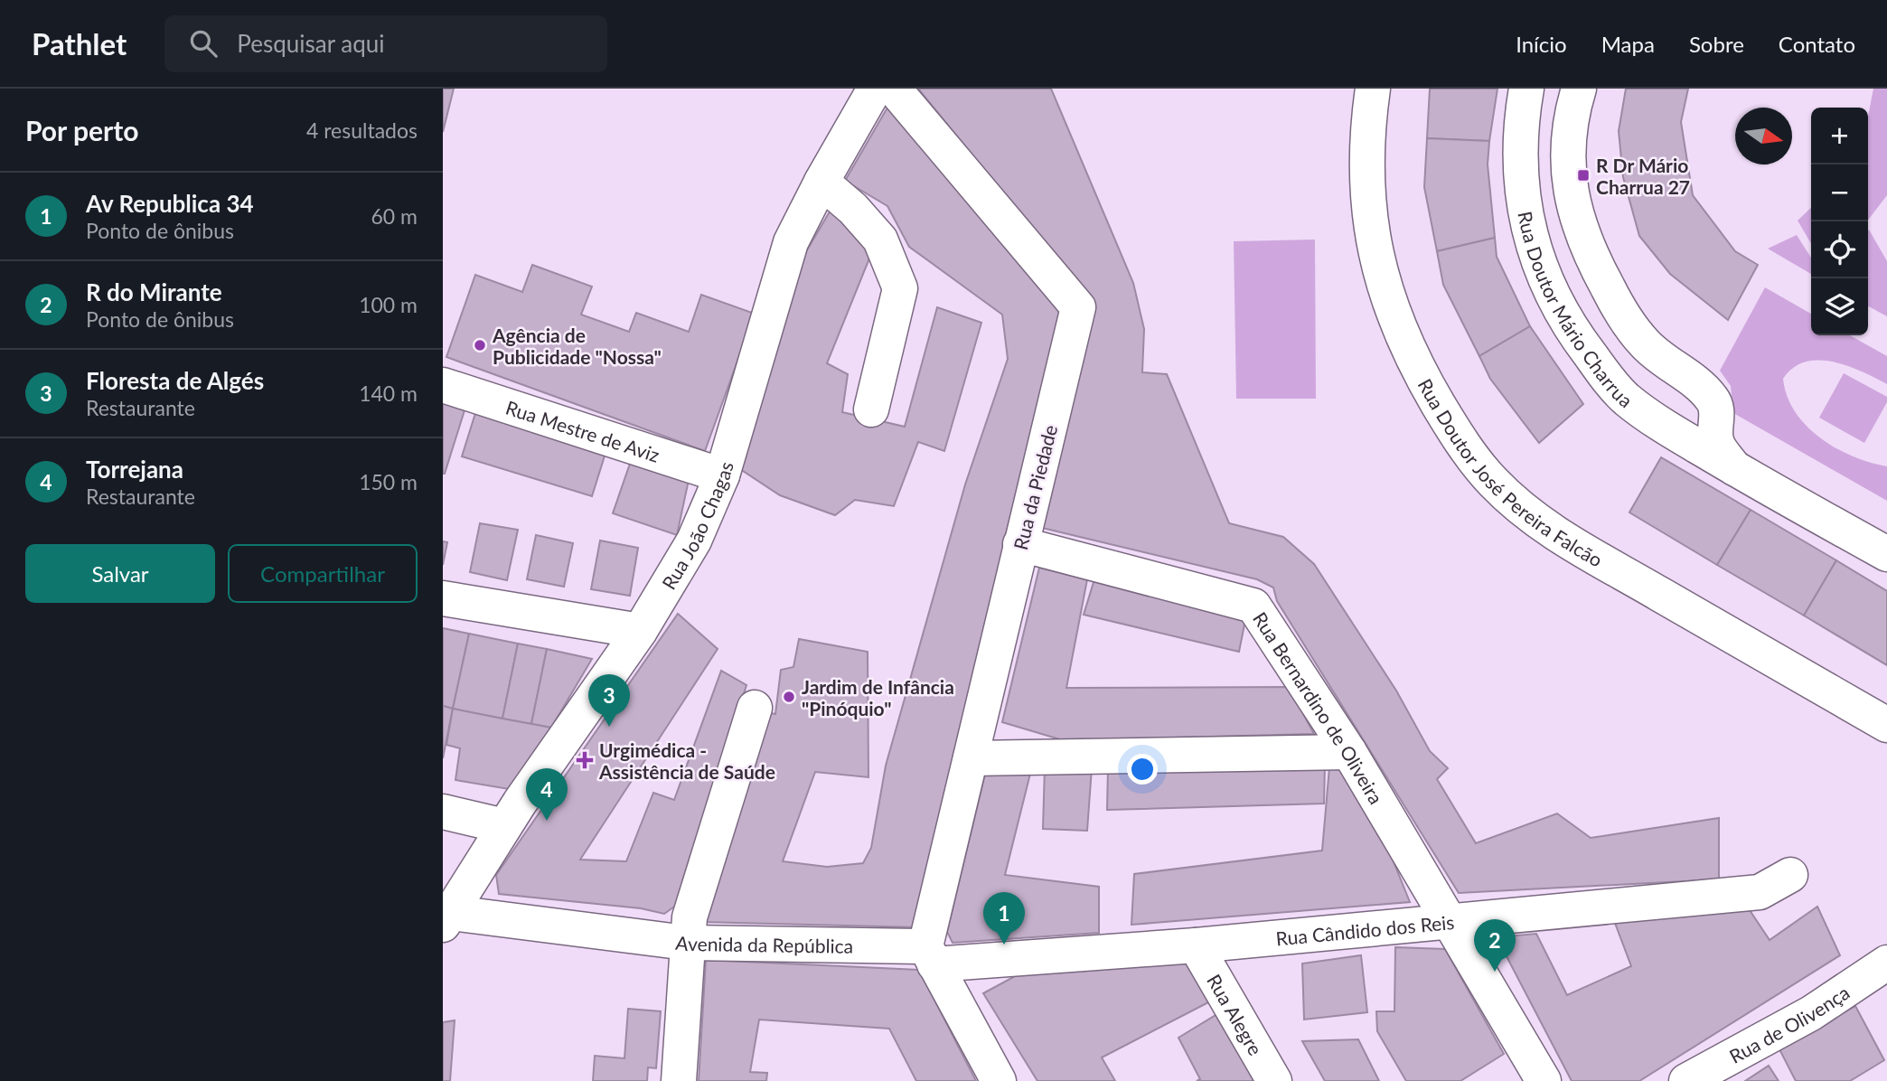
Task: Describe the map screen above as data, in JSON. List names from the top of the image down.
{
  "streets": {
    "street": [
      "Rua Doutor Mário Charrua",
      "Rua Mestre de Aviz",
      "Rua Doutor José Pereira Falcão",
      "Rua da Piedade",
      "Rua João Chagas",
      "Rua Bernardino de Oliveira",
      "Rua Cândido dos Reis",
      "Avenida da República",
      "Rua Alegre",
      "Rua de Olivença"
    ]
  },
  "crossings": [
    ["Rua Mestre de Aviz", "Rua João Chagas"],
    ["Rua da Piedade", "Rua Bernardino de Oliveira"],
    ["Rua da Piedade", "Rua Cândido dos Reis"],
    ["Rua da Piedade", "Avenida da República"],
    ["Rua João Chagas", "Avenida da República"],
    ["Rua Bernardino de Oliveira", "Rua Cândido dos Reis"],
    ["Rua Cândido dos Reis", "Avenida da República"],
    ["Rua Cândido dos Reis", "Rua Alegre"]
  ],
  "places": {
    "transit": ["R Dr Mário Charrua 27"],
    "other": ["Agência de Publicidade \"Nossa\"", "Jardim de Infância \"Pinóquio\""],
    "health": ["Urgimédica - Assistência de Saúde"]
  },
  "north": "right",
  "page": {
    "header": "Pathlet",
    "search": "Pesquisar aqui",
    "nav": [
      "Início",
      "Mapa",
      "Sobre",
      "Contato"
    ],
    "heading": ["Por perto", "4 resultados"],
    "map_buttons": ["+", "−"],
    "list": [
      {
        "mark": "1",
        "name": "Av Republica 34",
        "note": "Ponto de ônibus",
        "value": "60 m"
      },
      {
        "mark": "2",
        "name": "R do Mirante",
        "note": "Ponto de ônibus",
        "value": "100 m"
      },
      {
        "mark": "3",
        "name": "Floresta de Algés",
        "note": "Restaurante",
        "value": "140 m"
      },
      {
        "mark": "4",
        "name": "Torrejana",
        "note": "Restaurante",
        "value": "150 m"
      }
    ],
    "buttons": ["Salvar", "Compartilhar"],
    "pins": [
      "3",
      "4",
      "1",
      "2"
    ]
  }
}
